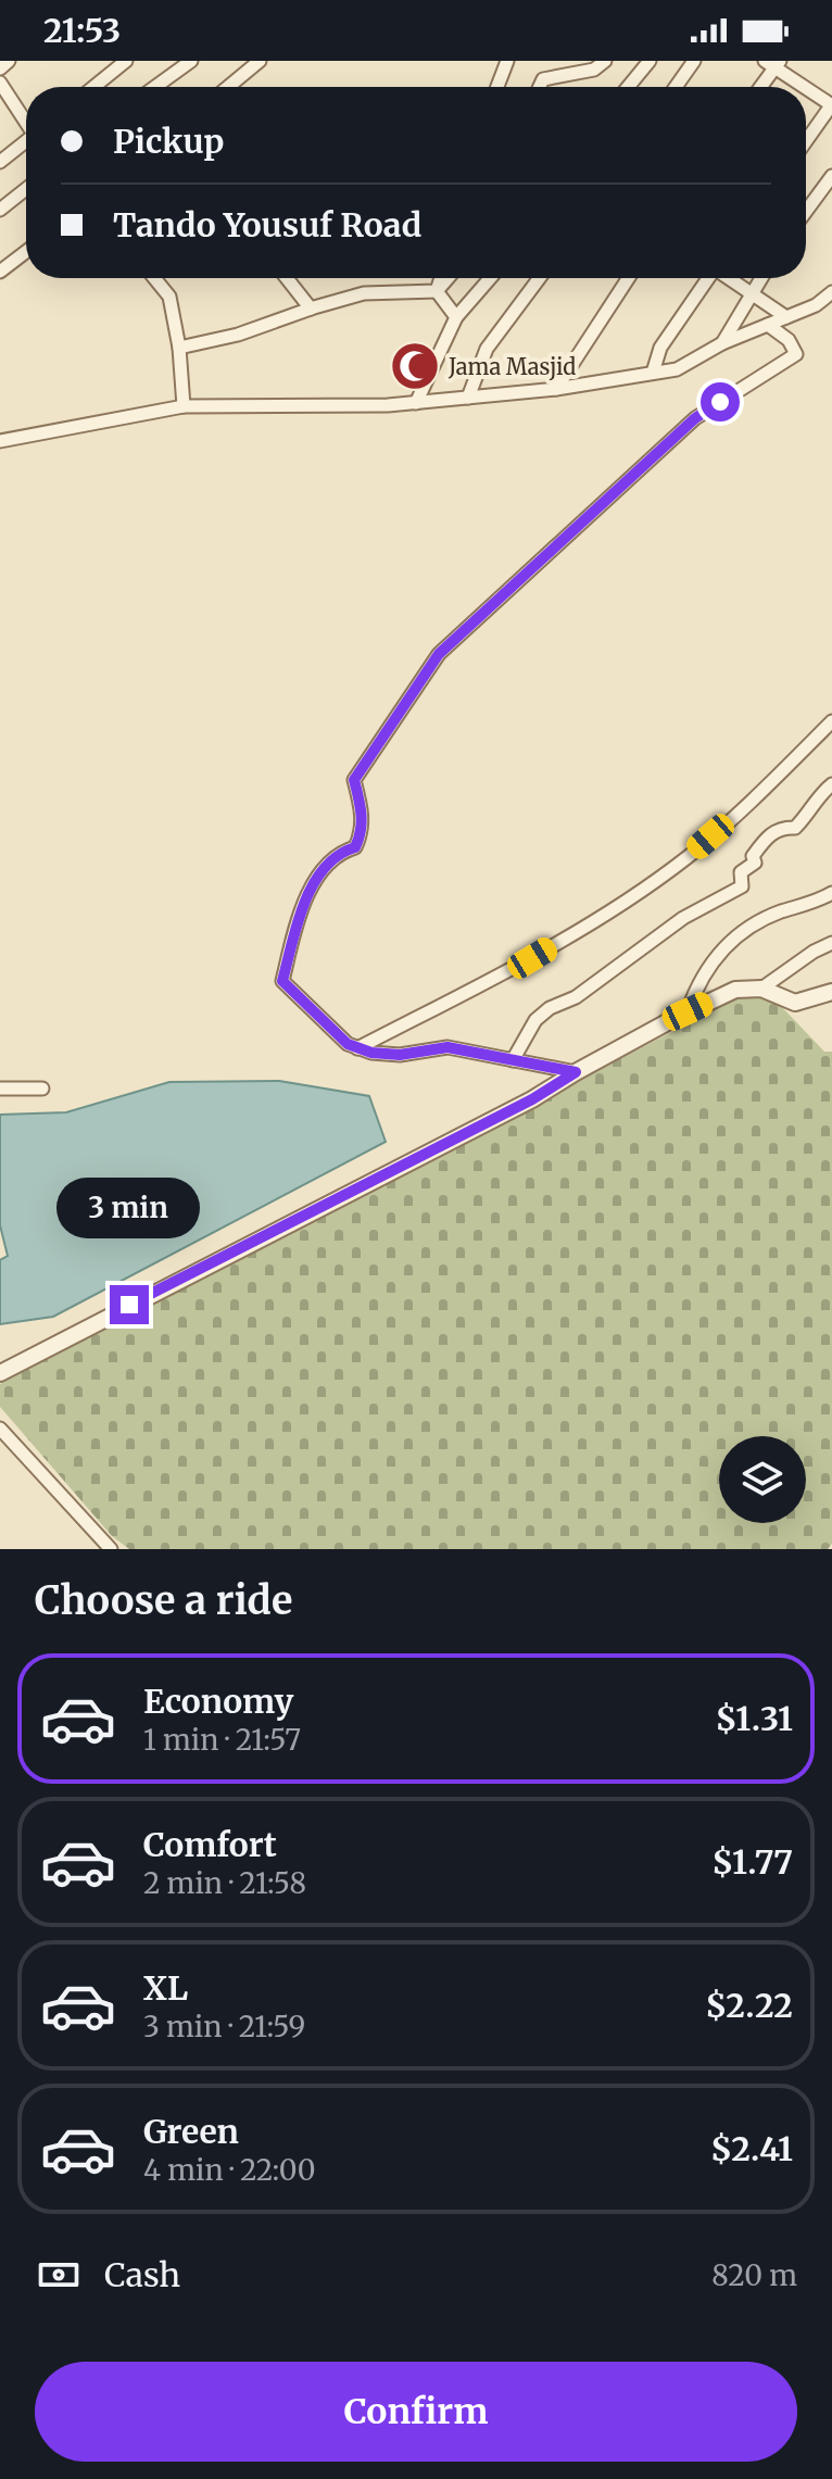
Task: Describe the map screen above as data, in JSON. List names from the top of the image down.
{
  "places": {
    "mosque": ["Jama Masjid"]
  },
  "page": {
    "status": "21:53",
    "banner": ["Pickup", "Tando Yousuf Road"],
    "bubble": "3 min",
    "heading": "Choose a ride",
    "list": [
      {
        "name": "Economy",
        "note": "1 min · 21:57",
        "value": "$1.31"
      },
      {
        "name": "Comfort",
        "note": "2 min · 21:58",
        "value": "$1.77"
      },
      {
        "name": "XL",
        "note": "3 min · 21:59",
        "value": "$2.22"
      },
      {
        "name": "Green",
        "note": "4 min · 22:00",
        "value": "$2.41"
      }
    ],
    "pay": ["Cash", "820 m"],
    "buttons": "Confirm"
  }
}
